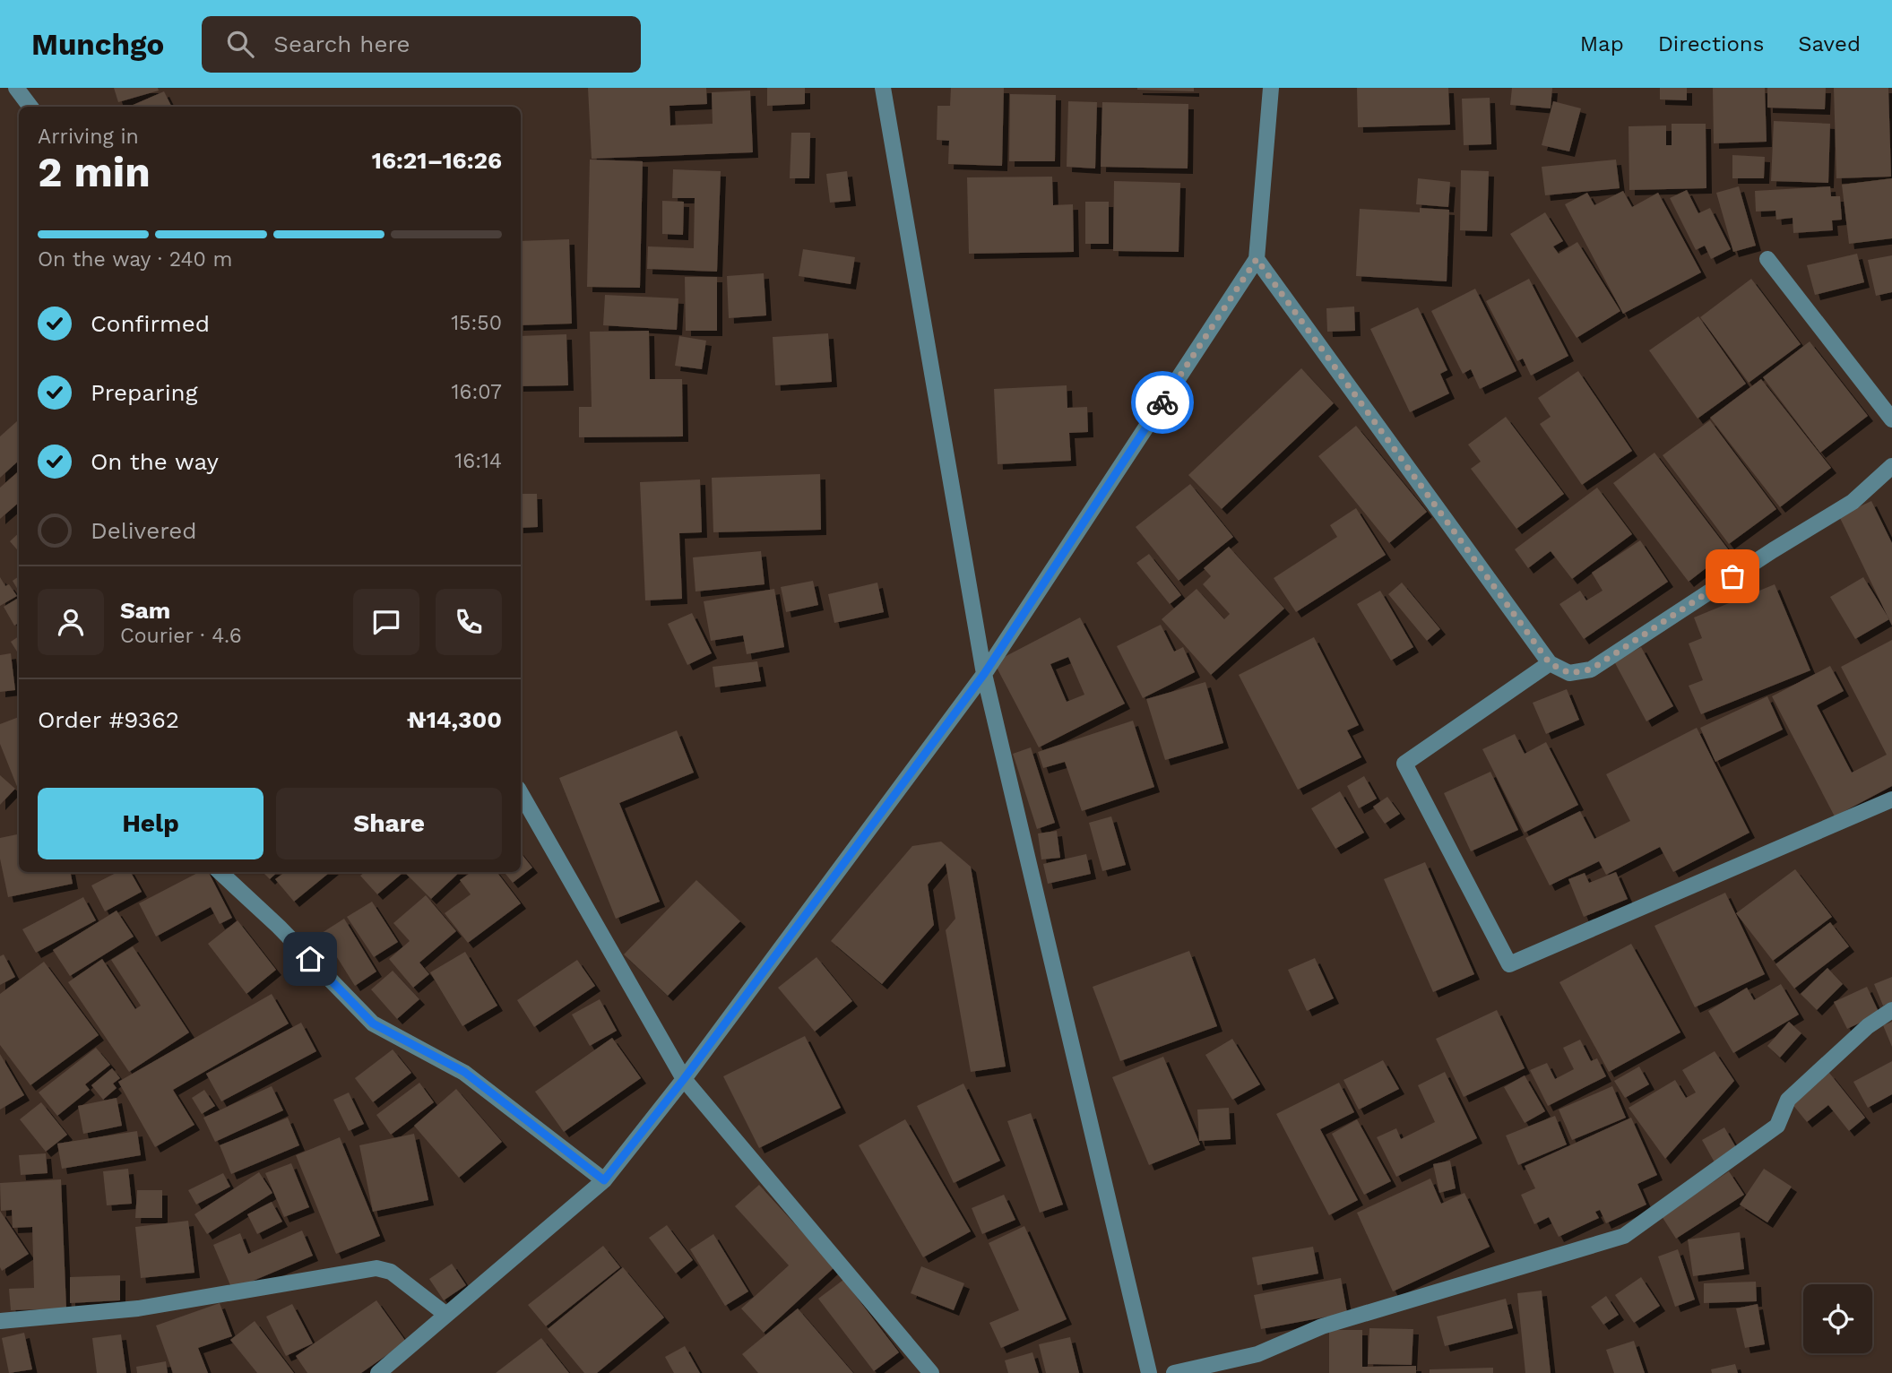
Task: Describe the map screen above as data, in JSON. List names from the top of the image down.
{
  "page": {
    "header": "Munchgo",
    "search": "Search here",
    "nav": ["Map", "Directions", "Saved"],
    "heading": ["2 min", "Arriving in", "16:21–16:26"],
    "panel": [
      "Sam",
      "Courier · 4.6",
      "Order #9362",
      "₦14,300"
    ],
    "bar": "On the way · 240 m",
    "list": [
      ["Confirmed", "15:50"],
      ["Preparing", "16:07"],
      ["On the way", "16:14"],
      "Delivered"
    ],
    "buttons": ["Help", "Share"]
  }
}
